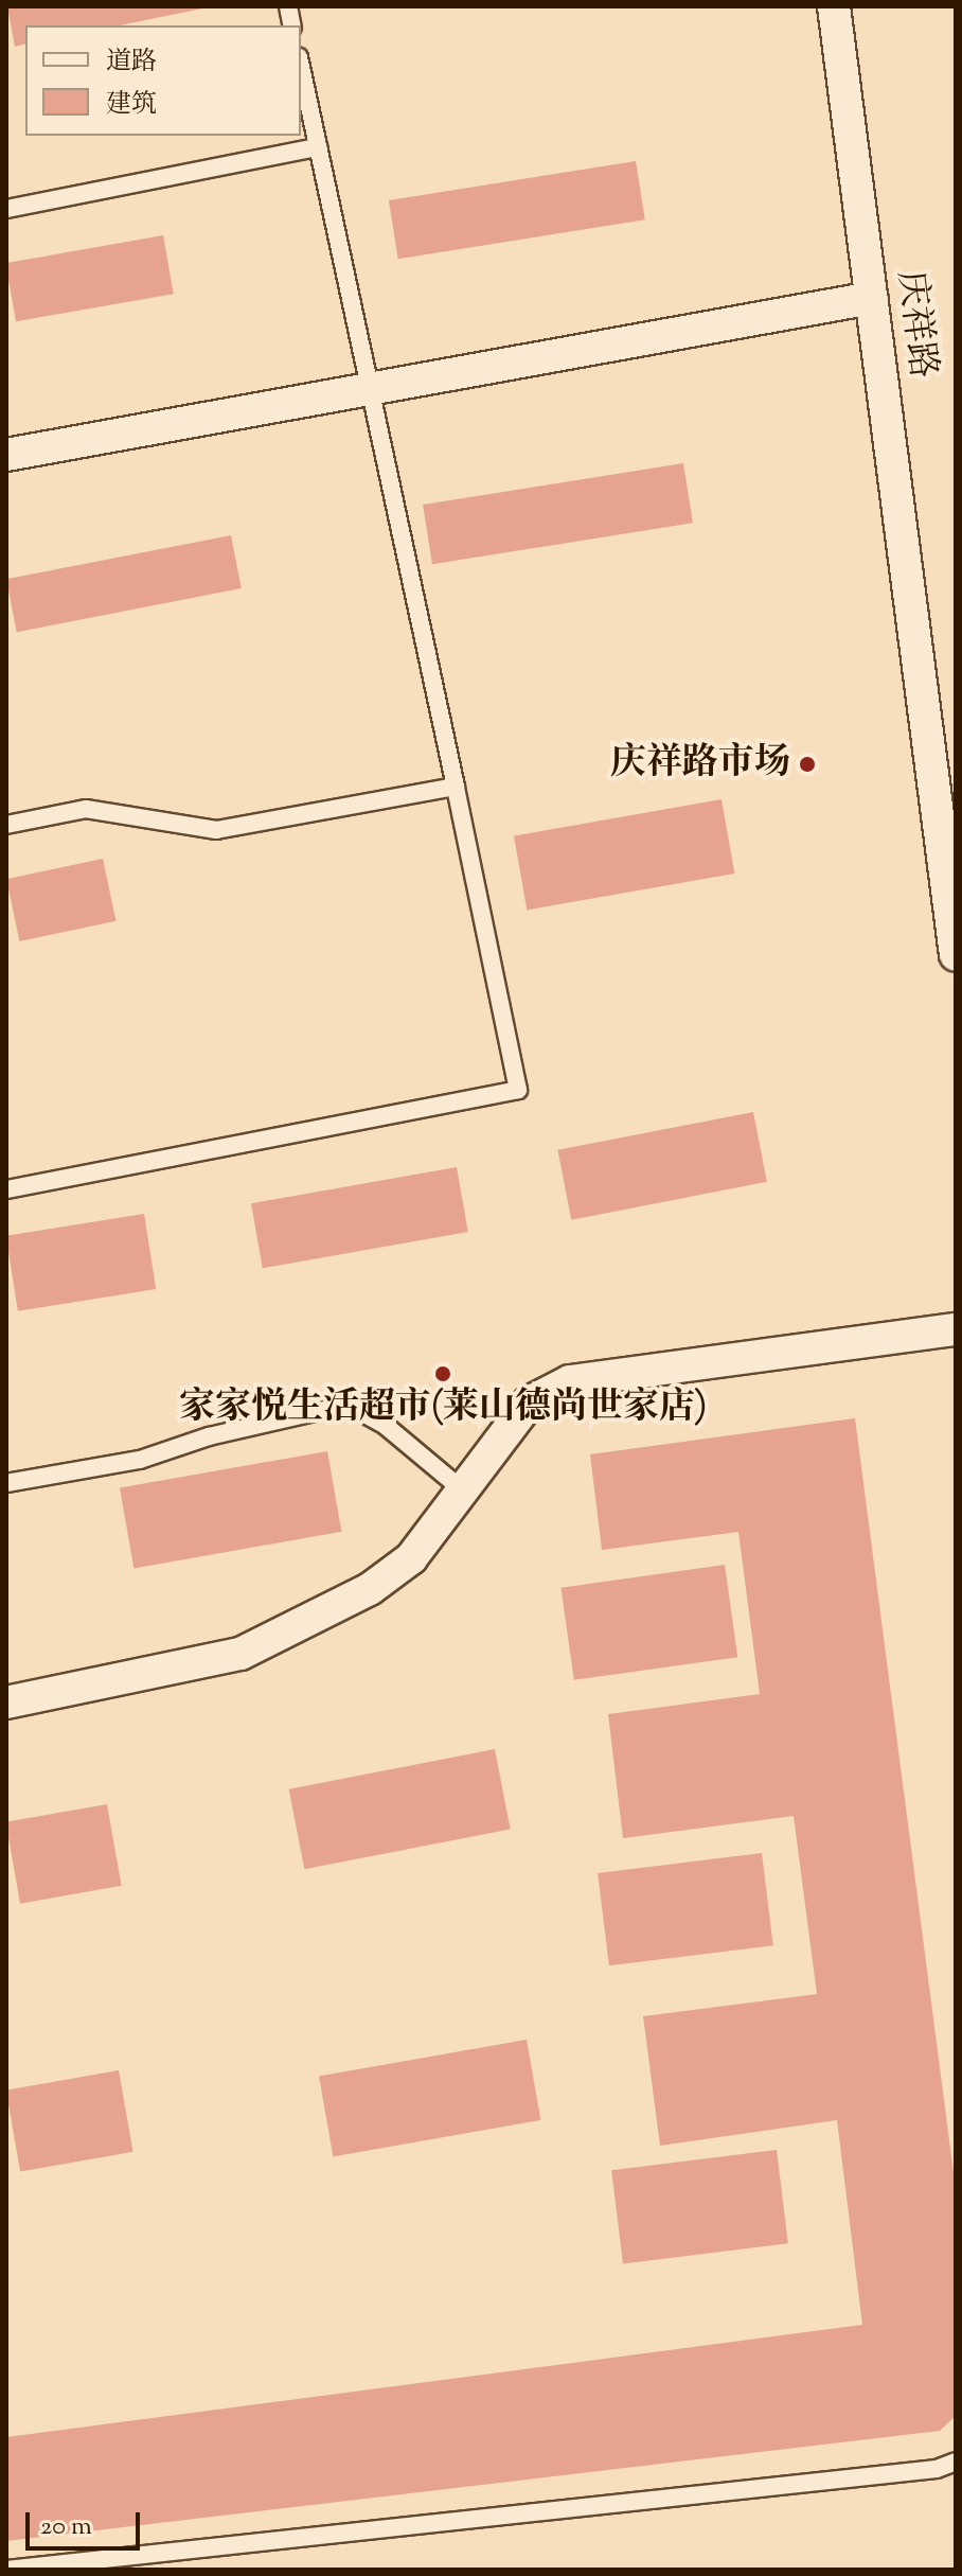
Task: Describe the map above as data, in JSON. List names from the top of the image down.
{
  "streets": {
    "street": ["庆祥路"]
  },
  "places": ["庆祥路市场", "家家悦生活超市(莱山德尚世家店)"],
  "legend": ["道路", "建筑"],
  "scale_bar": "20 m"
}
